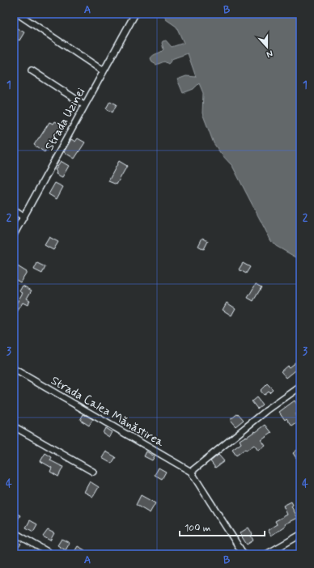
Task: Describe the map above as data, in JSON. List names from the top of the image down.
{
  "streets": {
    "street": ["Strada Uzinei", "Strada Calea Mănăstirea"]
  },
  "scale_bar": "100 m",
  "north": "bottom",
  "grid": {
    "columns": ["A", "B"],
    "rows": [
      "1",
      "2",
      "3",
      "4"
    ]
  }
}
